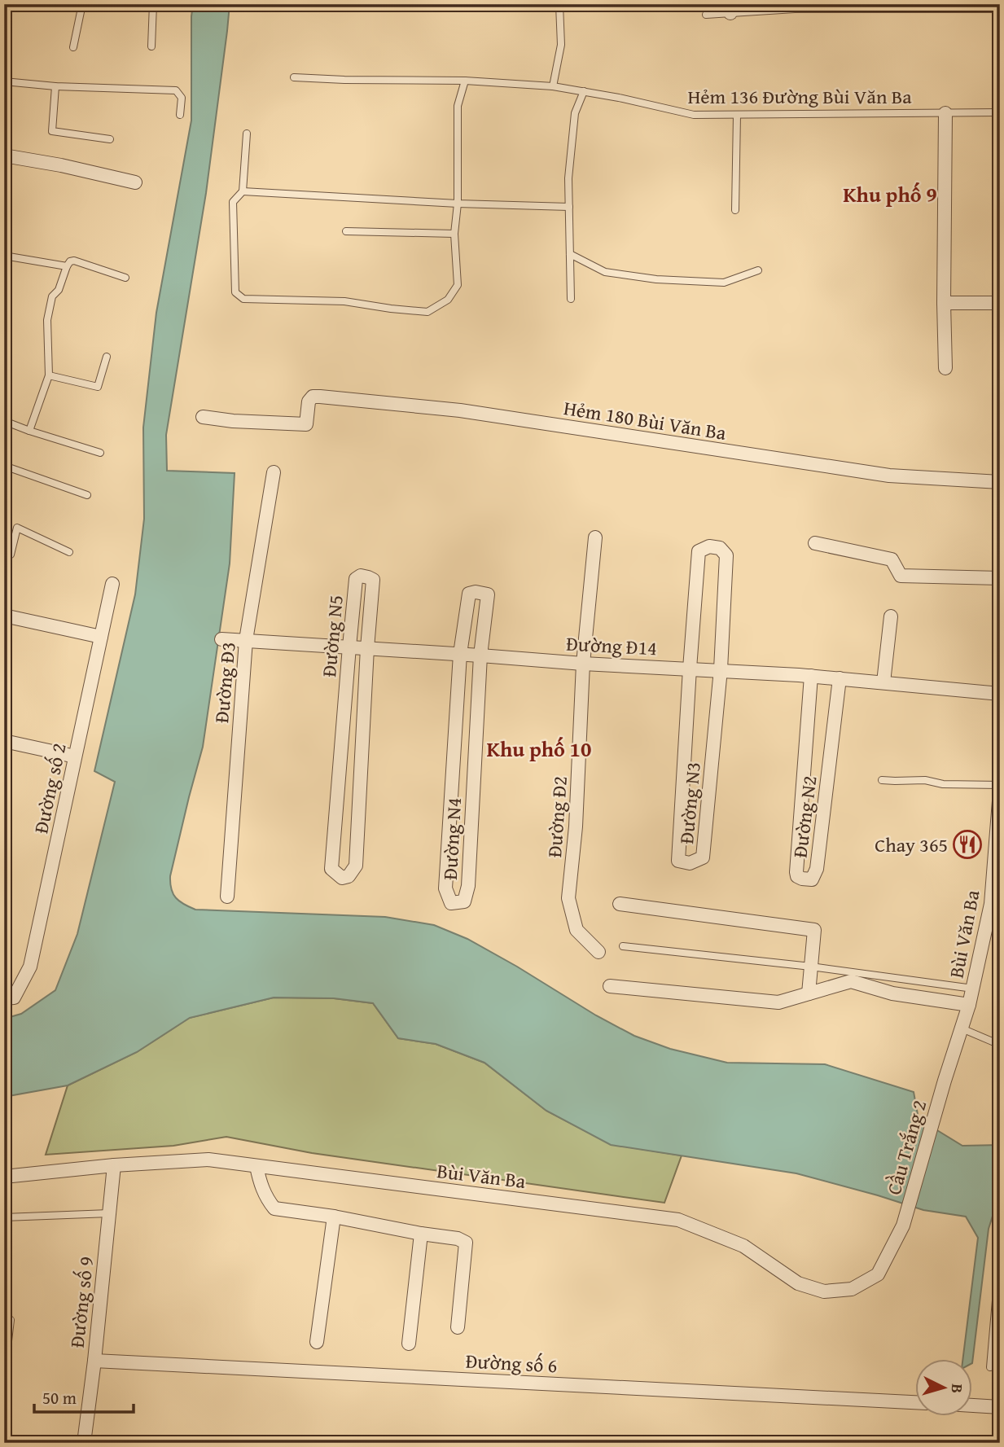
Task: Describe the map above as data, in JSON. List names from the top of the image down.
{
  "streets": {
    "street": [
      "Hẻm 180 Bùi Văn Ba",
      "Đường N5",
      "Đường Đ14",
      "Đường Đ3",
      "Đường số 2",
      "Đường N3",
      "Đường Đ2",
      "Đường N2",
      "Đường N4",
      "Bùi Văn Ba",
      "Cầu Trắng 2",
      "Đường số 9",
      "Đường số 6"
    ],
    "lane": ["Hẻm 136 Đường Bùi Văn Ba"]
  },
  "crossings": [
    ["Đường N5", "Đường Đ14"],
    ["Đường Đ14", "Đường Đ3"],
    ["Đường Đ14", "Đường N3"],
    ["Đường Đ14", "Đường Đ2"],
    ["Đường Đ14", "Đường N2"],
    ["Đường Đ14", "Đường N4"],
    ["Bùi Văn Ba", "Cầu Trắng 2"],
    ["Bùi Văn Ba", "Đường số 9"],
    ["Đường số 9", "Đường số 6"]
  ],
  "districts": ["Khu phố 9", "Khu phố 10"],
  "places": {
    "restaurant": ["Chay 365"]
  },
  "scale_bar": "50 m",
  "north": "right"
}
